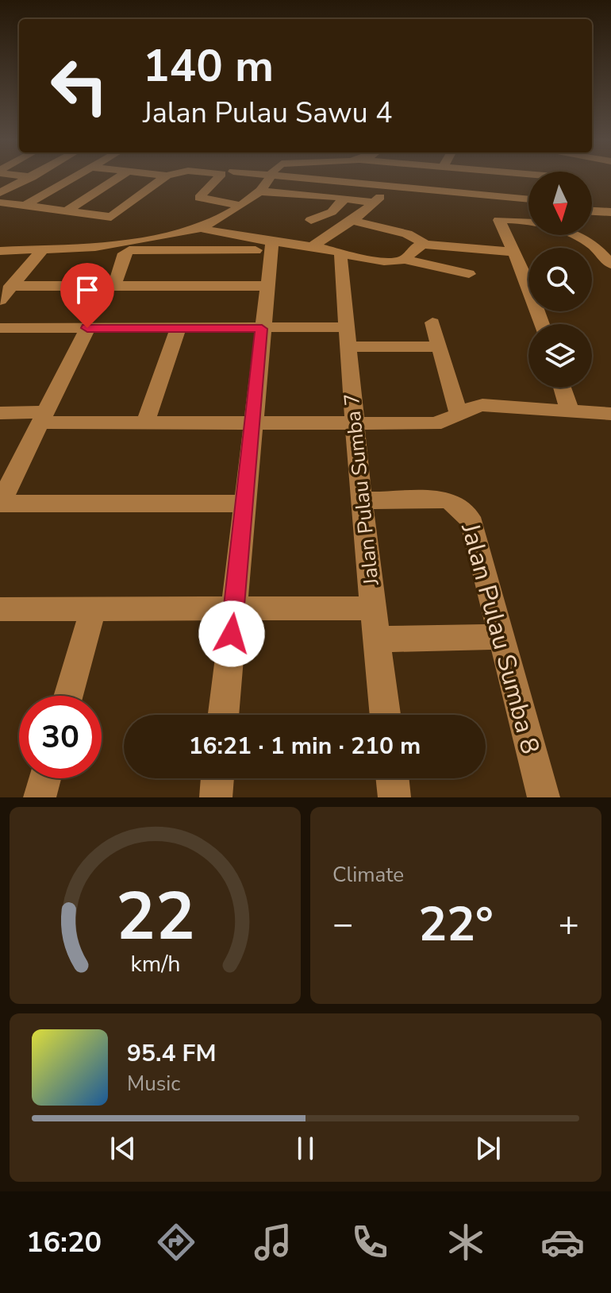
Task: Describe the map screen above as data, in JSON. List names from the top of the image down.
{
  "streets": {
    "street": ["Jalan Pulau Sumba 7", "Jalan Pulau Sumba 8"]
  },
  "crossings": [
    ["Jalan Pulau Sumba 7", "Jalan Pulau Sumba 8"]
  ],
  "north": "bottom",
  "page": {
    "turn": ["140 m", "Jalan Pulau Sawu 4"],
    "limit": "30",
    "trip": "16:21 · 1 min · 210 m",
    "tile": "Climate",
    "heat": ["−", "22°", "+"],
    "song": ["95.4 FM", "Music"],
    "tabs": "16:20",
    "gauge": ["22", "km/h"]
  }
}
